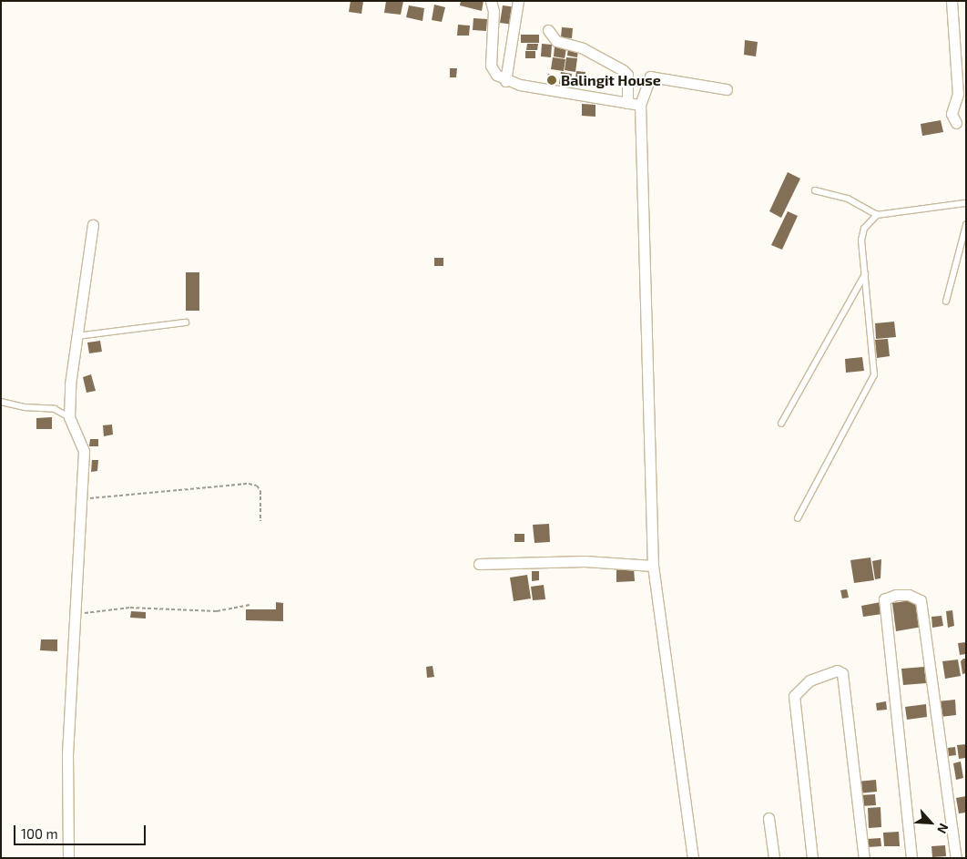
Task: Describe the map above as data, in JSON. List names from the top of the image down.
{
  "places": ["Balingit House"],
  "scale_bar": "100 m",
  "north": "bottom right"
}
